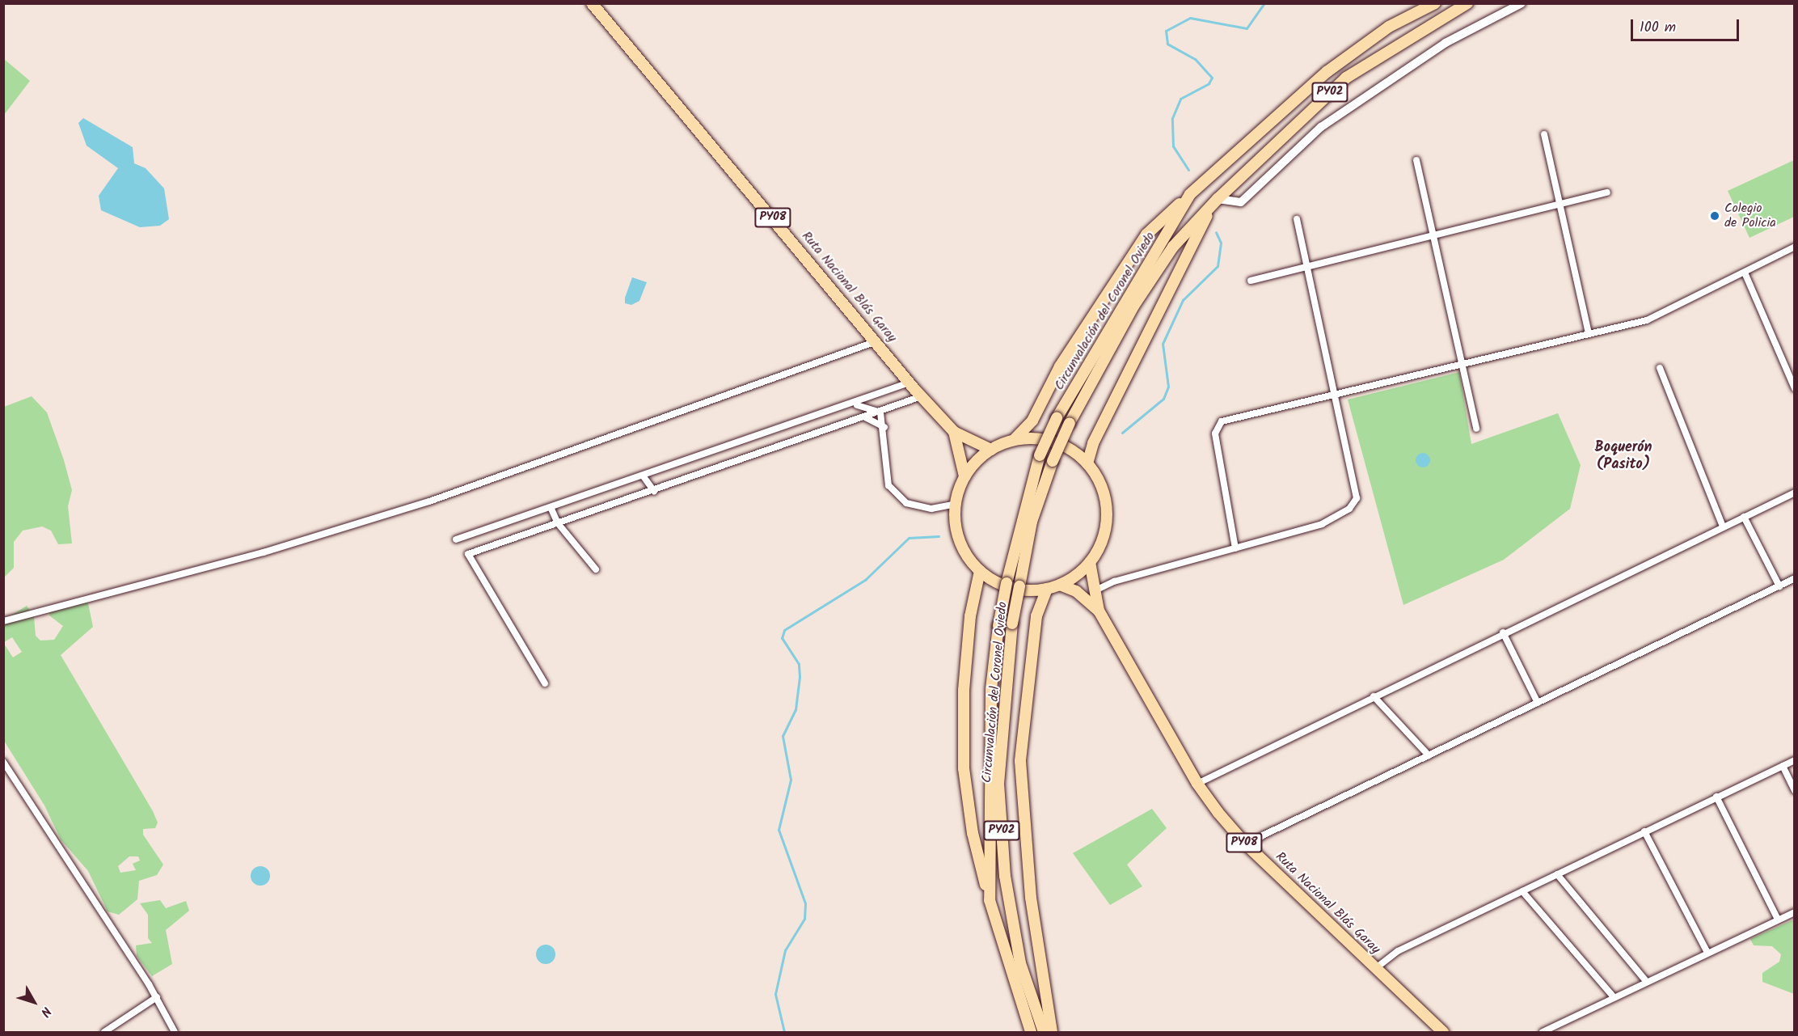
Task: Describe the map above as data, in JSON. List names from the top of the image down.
{
  "streets": {
    "highway": [
      "PY02",
      "PY08",
      "Ruta Nacional Blás Garay",
      "Circunvalación del Coronel Oviedo"
    ]
  },
  "districts": ["Boquerón (Pasito)"],
  "places": ["Colegio de Policia"],
  "scale_bar": "100 m",
  "north": "bottom right"
}
